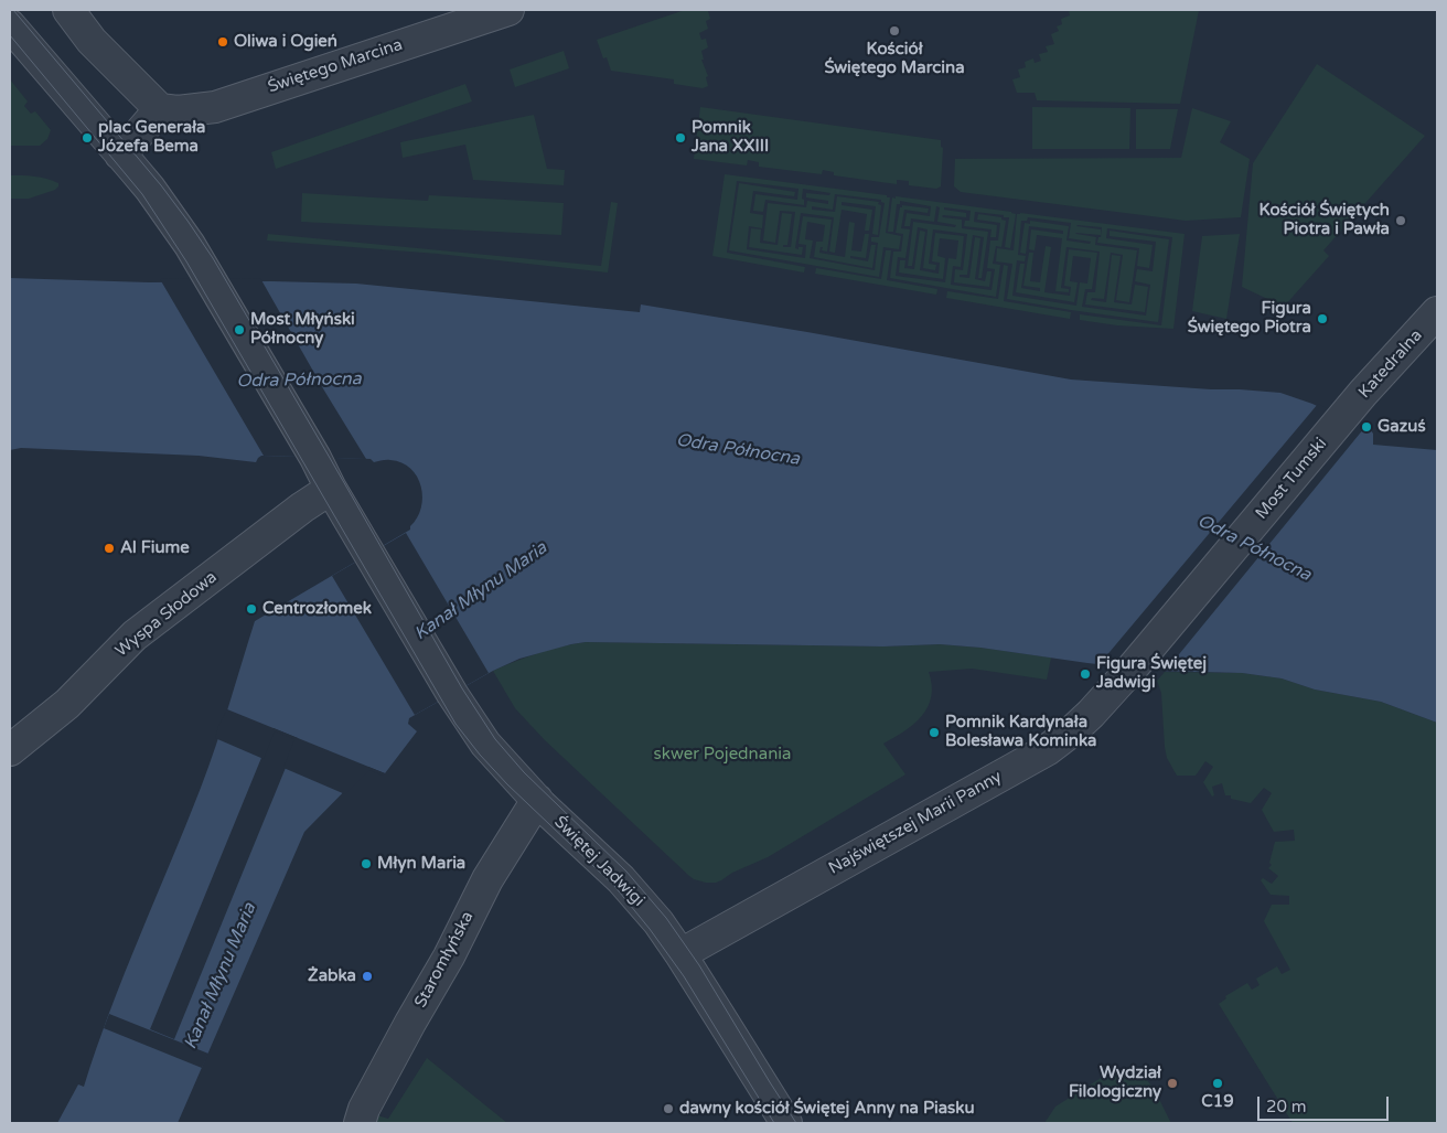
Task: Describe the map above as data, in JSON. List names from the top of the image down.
{
  "streets": {
    "street": [
      "Świętego Marcina",
      "Katedralna",
      "Most Tumski",
      "Wyspa Słodowa",
      "Najświętszej Marii Panny",
      "Świętej Jadwigi",
      "Staromłyńska"
    ]
  },
  "crossings": [
    ["Katedralna", "Most Tumski"],
    ["Most Tumski", "Najświętszej Marii Panny"],
    ["Wyspa Słodowa", "Świętej Jadwigi"],
    ["Najświętszej Marii Panny", "Świętej Jadwigi"],
    ["Świętej Jadwigi", "Staromłyńska"]
  ],
  "water": ["Odra Północna", "Kanał Młynu Maria"],
  "parks": ["skwer Pojednania"],
  "places": [
    "Kościół Świętego Marcina",
    "Oliwa i Ogień",
    "plac Generała Józefa Bema",
    "Pomnik Jana XXIII",
    "Kościół Świętych Piotra i Pawła",
    "Figura Świętego Piotra",
    "Most Młyński Północny",
    "Gazuś",
    "Al Fiume",
    "Centrozłomek",
    "Figura Świętej Jadwigi",
    "Pomnik Kardynała Bolesława Kominka",
    "Młyn Maria",
    "Żabka",
    "Wydział Filologiczny",
    "C19",
    "dawny kościół Świętej Anny na Piasku"
  ],
  "scale_bar": "20 m"
}
